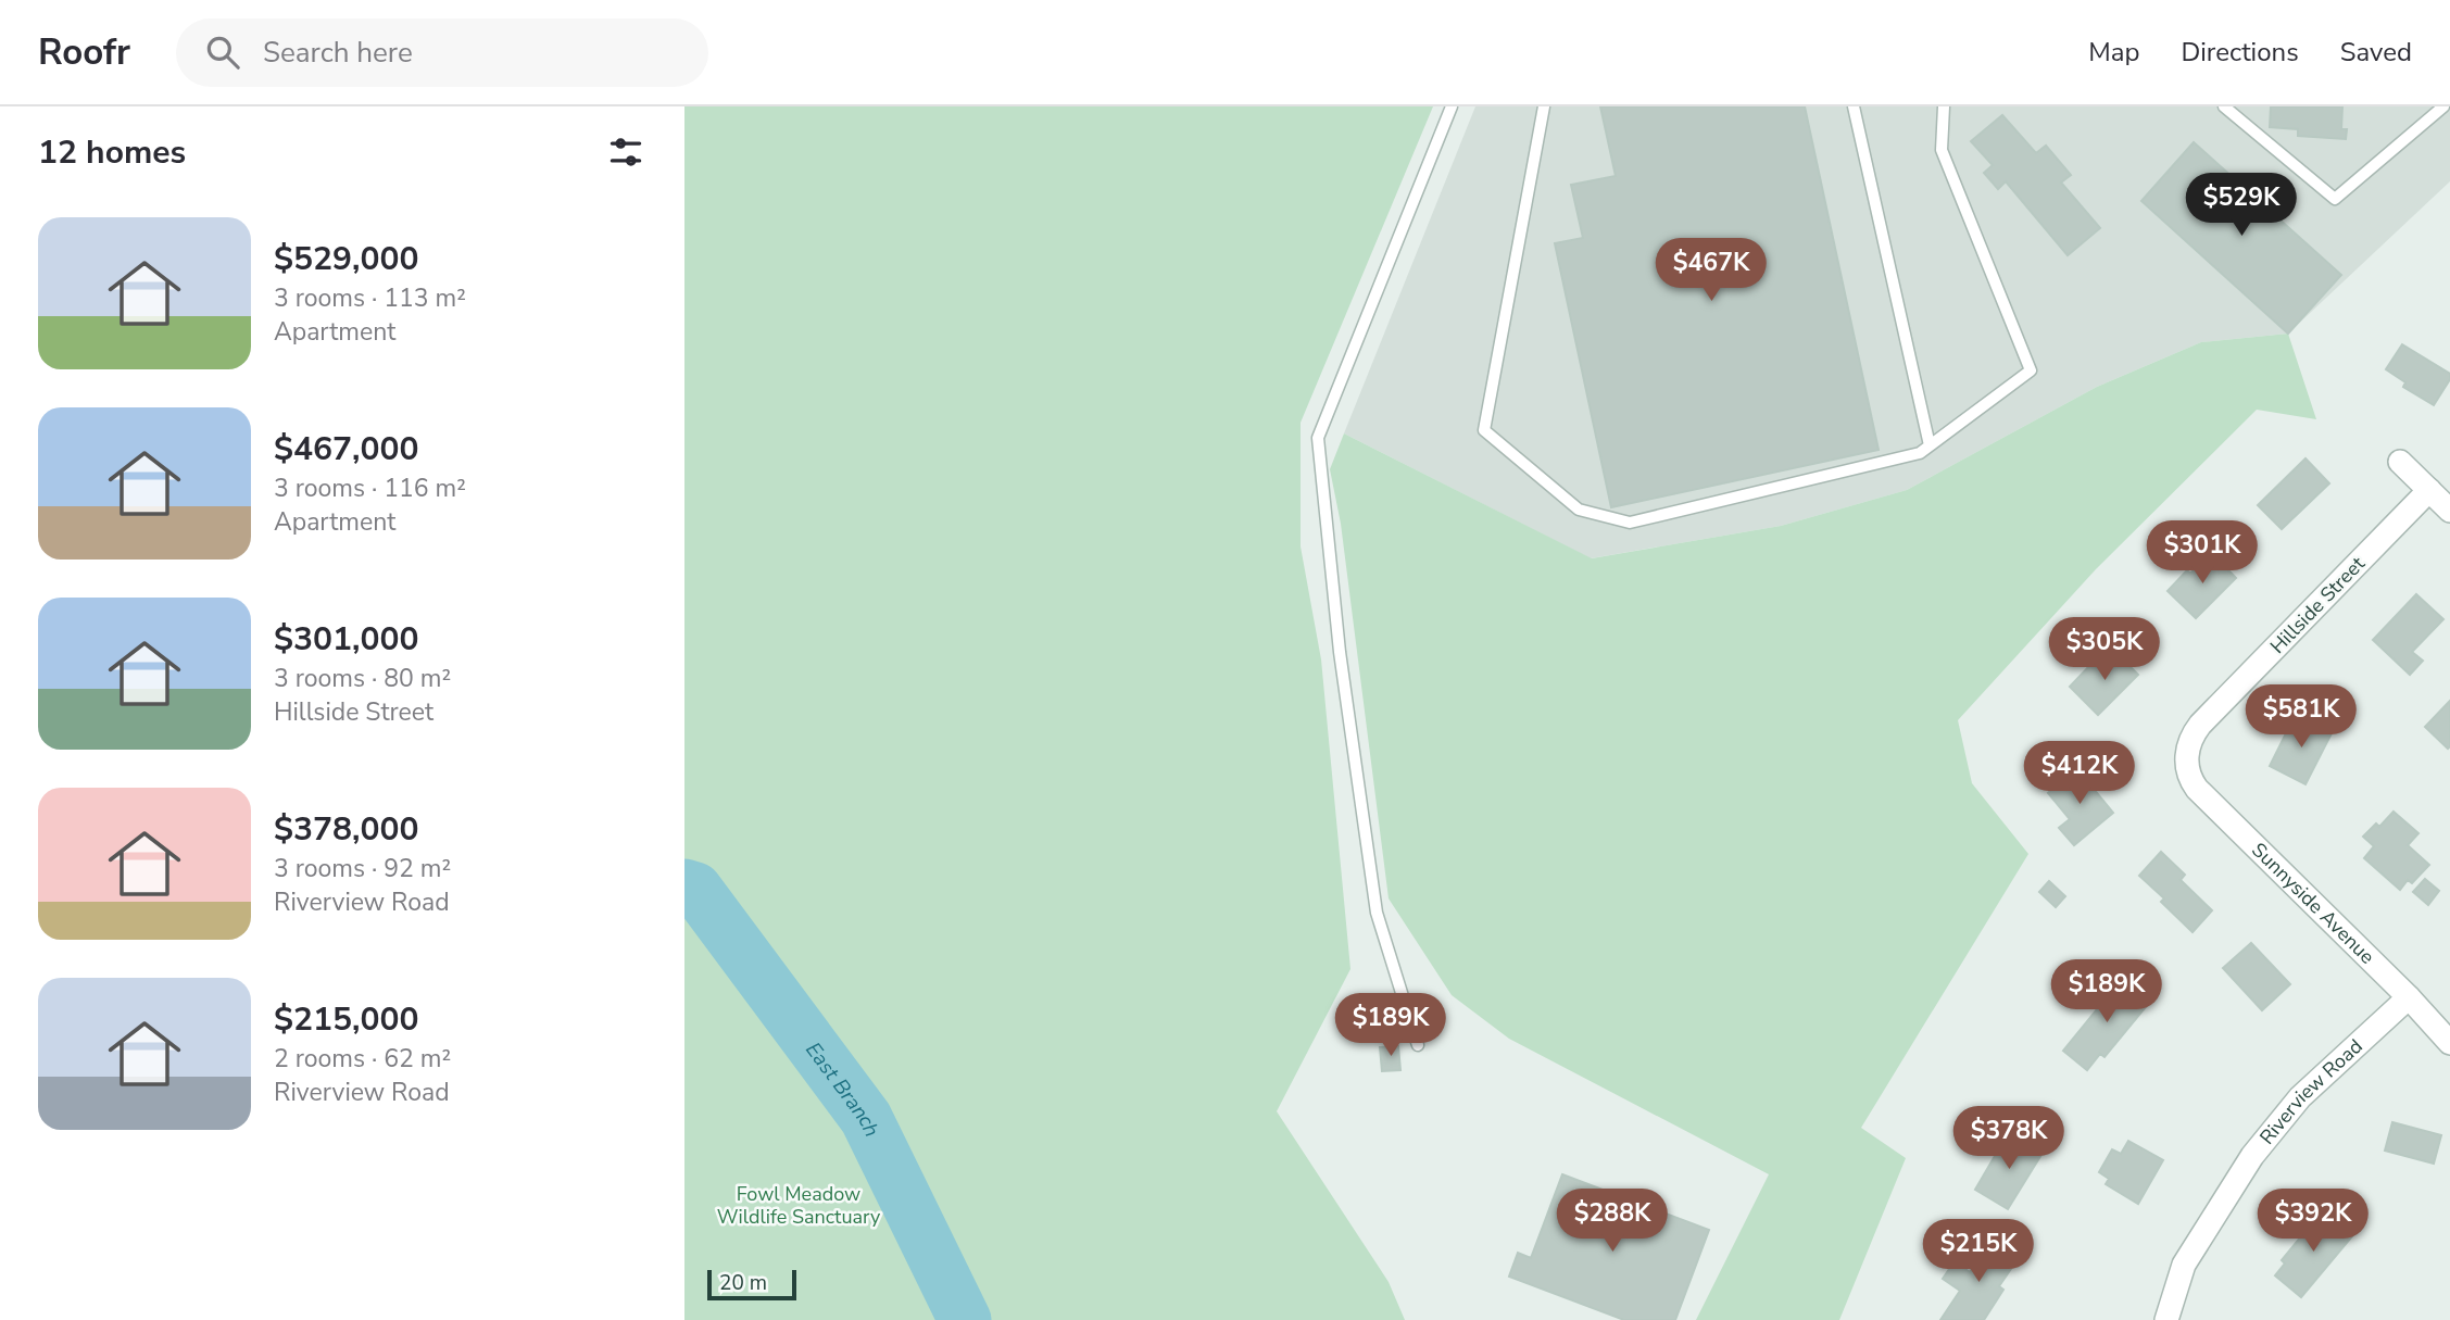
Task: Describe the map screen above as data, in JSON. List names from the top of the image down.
{
  "streets": {
    "street": ["Hillside Street", "Sunnyside Avenue", "Riverview Road"]
  },
  "crossings": [
    ["Hillside Street", "Sunnyside Avenue"],
    ["Sunnyside Avenue", "Riverview Road"]
  ],
  "water": ["East Branch"],
  "parks": ["Fowl Meadow Wildlife Sanctuary"],
  "scale_bar": "20 m",
  "page": {
    "header": "Roofr",
    "search": "Search here",
    "nav": ["Map", "Directions", "Saved"],
    "heading": "12 homes",
    "price": [
      "$529K",
      "$467K",
      "$301K",
      "$305K",
      "$581K",
      "$412K",
      "$189K",
      "$189K",
      "$378K",
      "$288K",
      "$392K",
      "$215K"
    ],
    "list": [
      {
        "name": "$529,000",
        "note": "3 rooms · 113 m² · Apartment"
      },
      {
        "name": "$467,000",
        "note": "3 rooms · 116 m² · Apartment"
      },
      {
        "name": "$301,000",
        "note": "3 rooms · 80 m² · Hillside Street"
      },
      {
        "name": "$378,000",
        "note": "3 rooms · 92 m² · Riverview Road"
      },
      {
        "name": "$215,000",
        "note": "2 rooms · 62 m² · Riverview Road"
      }
    ],
    "scale": "20 m"
  }
}
